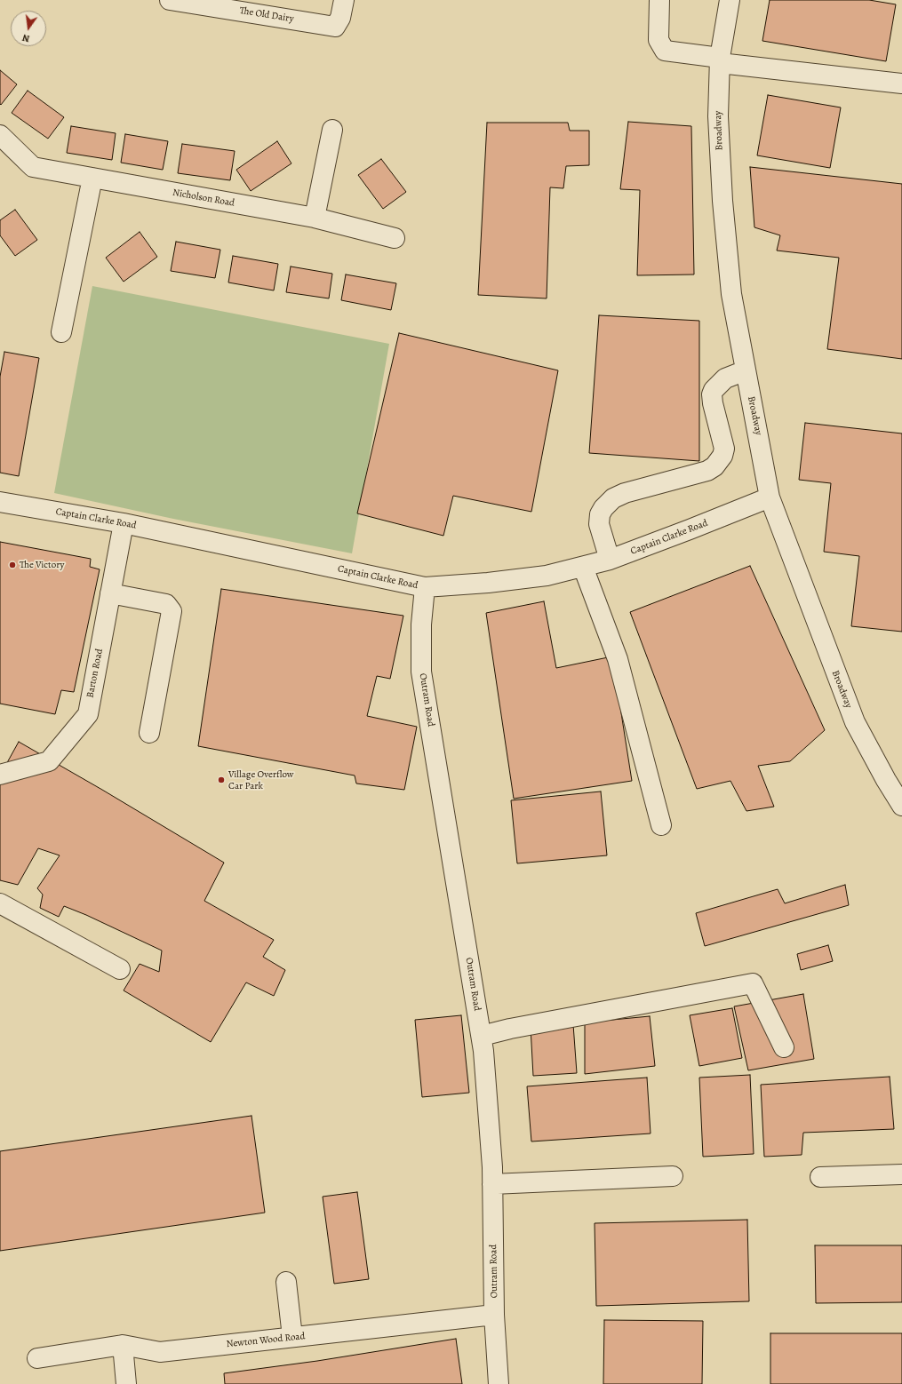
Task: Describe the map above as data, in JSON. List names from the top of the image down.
{
  "streets": {
    "street": [
      "The Old Dairy",
      "Broadway",
      "Nicholson Road",
      "Captain Clarke Road",
      "Barton Road",
      "Outram Road",
      "Newton Wood Road"
    ]
  },
  "crossings": [
    ["Broadway", "Captain Clarke Road"],
    ["Captain Clarke Road", "Barton Road"],
    ["Captain Clarke Road", "Outram Road"],
    ["Outram Road", "Newton Wood Road"]
  ],
  "places": ["The Victory", "Village Overflow Car Park"],
  "north": "bottom"
}
